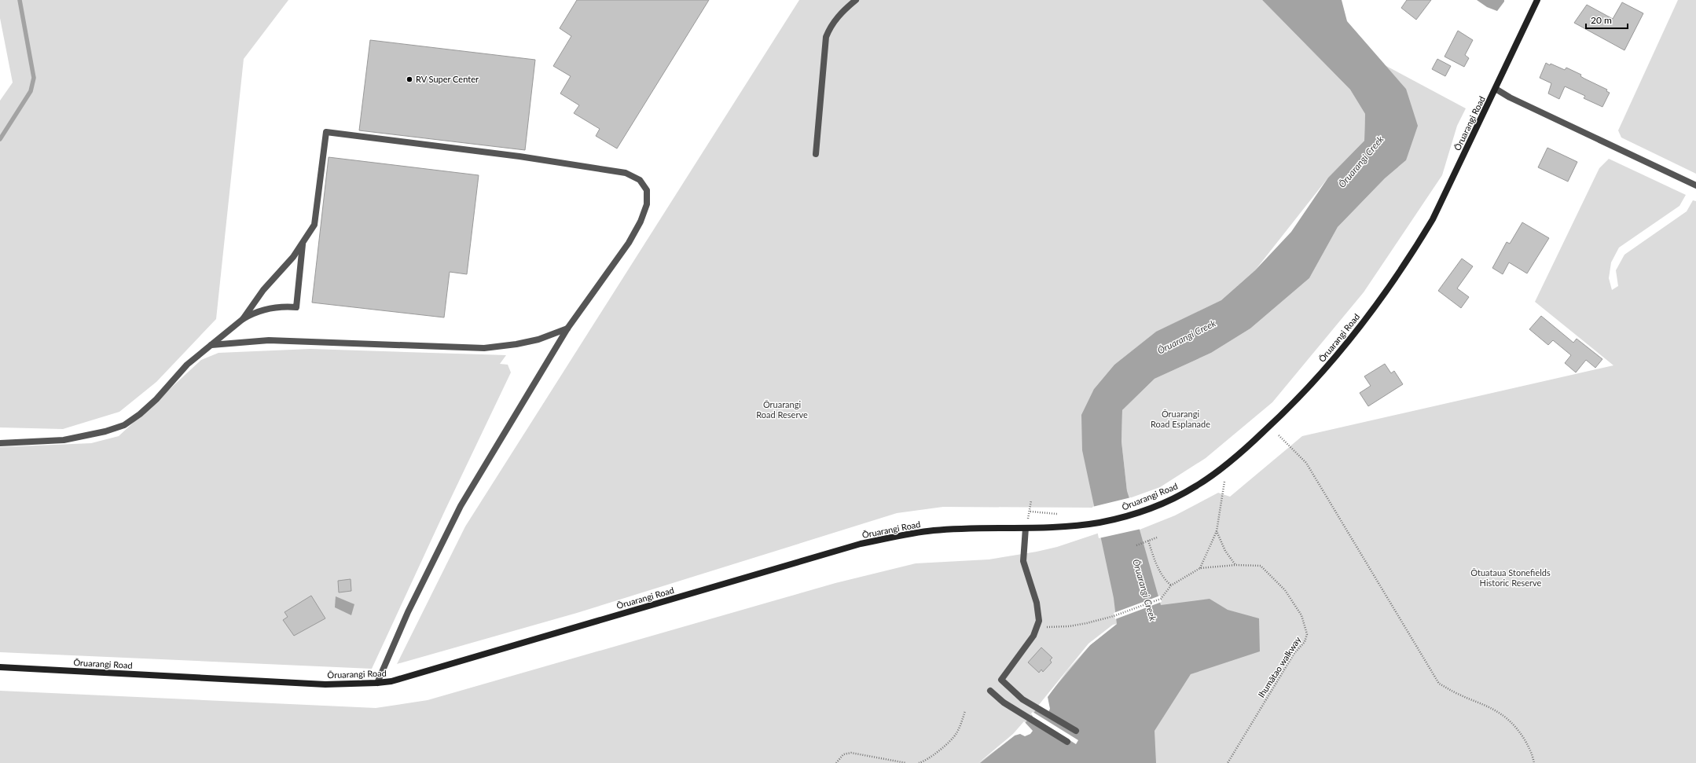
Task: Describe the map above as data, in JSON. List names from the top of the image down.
{
  "streets": {
    "street": ["Ōruarangi Road"],
    "path": ["Ihumātao walkway"]
  },
  "water": ["Ōruarangi Creek"],
  "parks": ["Ōruarangi Road Reserve", "Ōruarangi Road Esplanade", "Ōtuataua Stonefields Historic Reserve"],
  "places": ["RV Super Center"],
  "scale_bar": "20 m"
}
